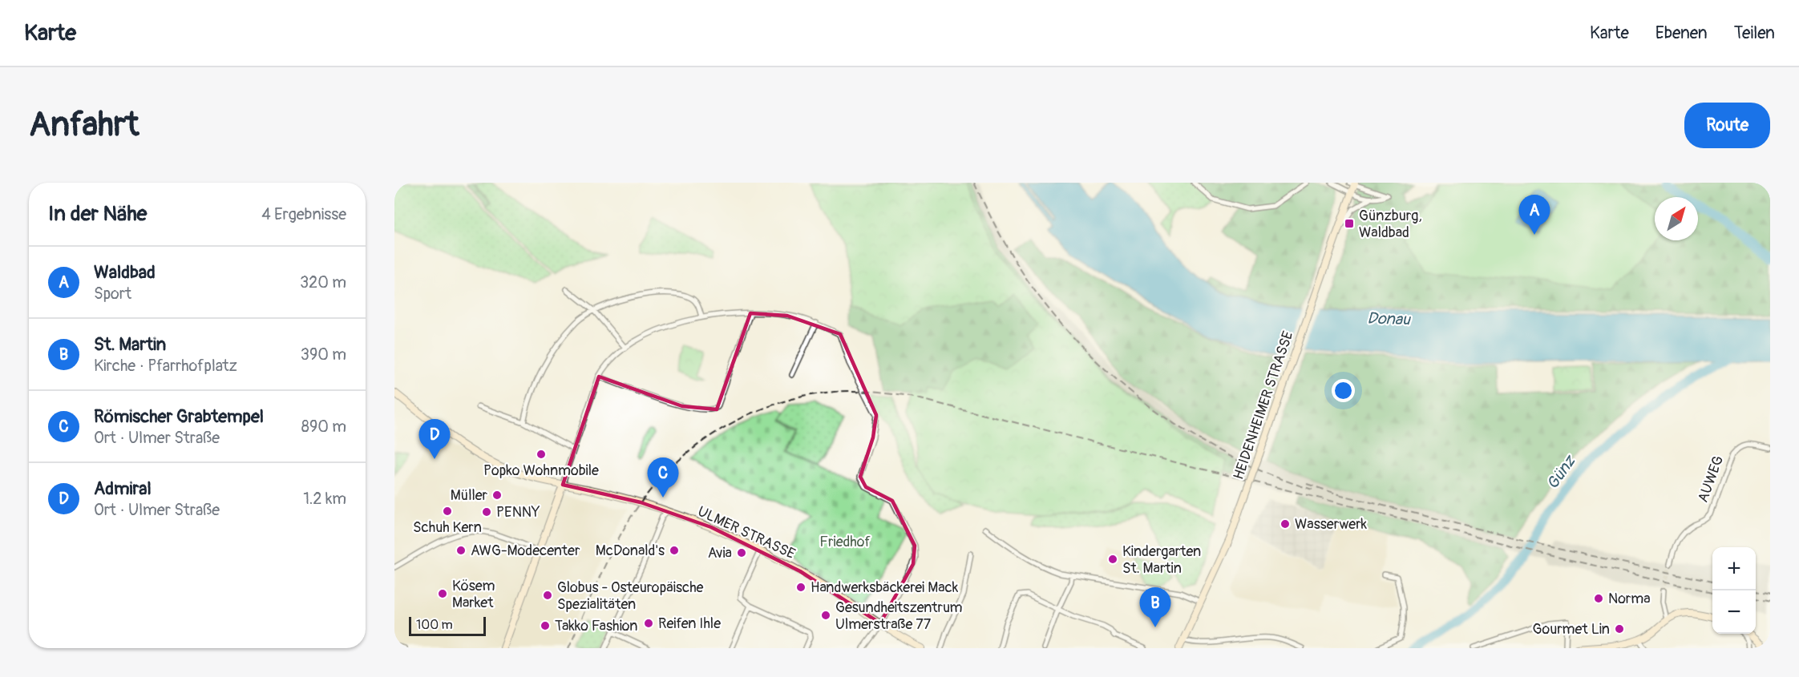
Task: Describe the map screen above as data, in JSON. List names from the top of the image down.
{
  "streets": {
    "main road": ["HEIDENHEIMER STRASSE", "ULMER STRASSE"],
    "street": ["AUWEG"]
  },
  "water": ["Donau", "Günz"],
  "parks": ["Friedhof"],
  "places": {
    "transit": ["Günzburg, Waldbad"],
    "other": [
      "Popko Wohnmobile",
      "Müller",
      "Schuh Kern",
      "PENNY",
      "Wasserwerk",
      "AWG-Modecenter",
      "McDonald's",
      "Avia",
      "Kindergarten St. Martin",
      "Handwerksbäckerei Mack",
      "Kösem Market",
      "Globus - Osteuropäische Spezialitäten",
      "Norma",
      "Gesundheitszentrum Ulmerstraße 77",
      "Reifen Ihle",
      "Takko Fashion",
      "Gourmet Lin"
    ]
  },
  "scale_bar": "100 m",
  "north": "top right",
  "page": {
    "header": "Karte",
    "nav": ["Karte", "Ebenen", "Teilen"],
    "buttons": "Route",
    "title": "Anfahrt",
    "heading": ["In der Nähe", "4 Ergebnisse"],
    "pins": [
      "A",
      "D",
      "C",
      "B"
    ],
    "list": [
      {
        "mark": "A",
        "name": "Waldbad",
        "note": "Sport",
        "value": "320 m"
      },
      {
        "mark": "B",
        "name": "St. Martin",
        "note": "Kirche · Pfarrhofplatz",
        "value": "390 m"
      },
      {
        "mark": "C",
        "name": "Römischer Grabtempel",
        "note": "Ort · Ulmer Straße",
        "value": "890 m"
      },
      {
        "mark": "D",
        "name": "Admiral",
        "note": "Ort · Ulmer Straße",
        "value": "1.2 km"
      }
    ],
    "map_buttons": ["+", "−"],
    "scale": "100 m"
  }
}
